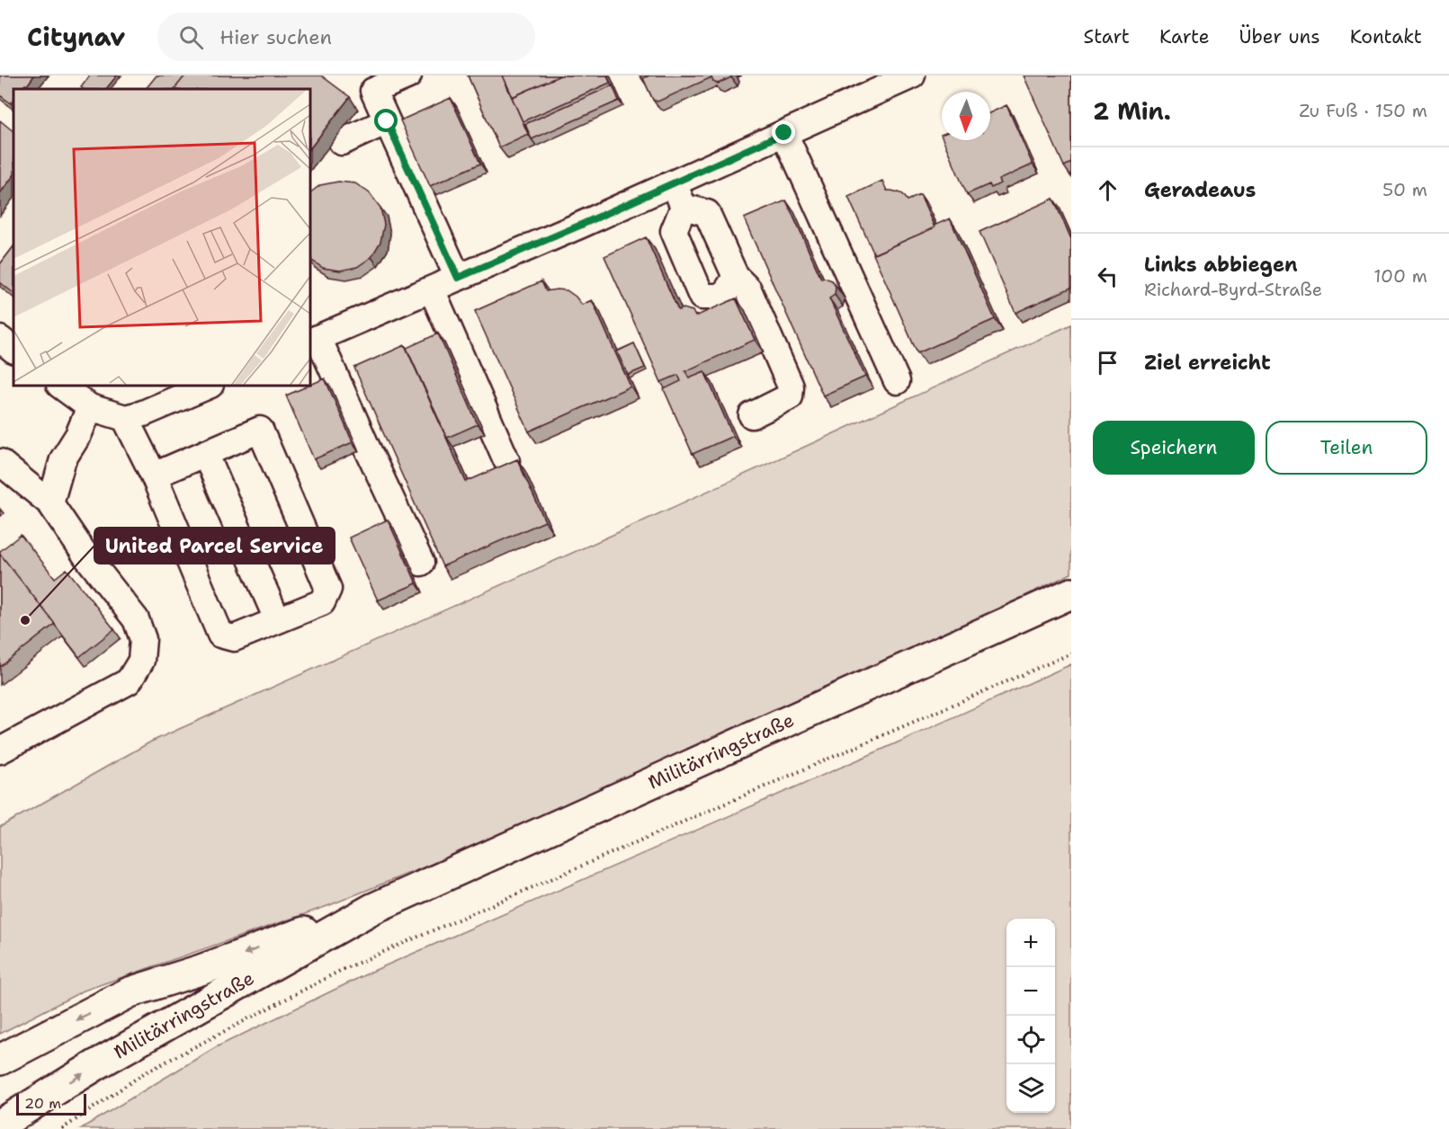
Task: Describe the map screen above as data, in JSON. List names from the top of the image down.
{
  "streets": {
    "main road": ["Militärringstraße"]
  },
  "places": ["United Parcel Service"],
  "scale_bar": "20 m",
  "north": "bottom",
  "page": {
    "header": "Citynav",
    "search": "Hier suchen",
    "nav": [
      "Start",
      "Karte",
      "Über uns",
      "Kontakt"
    ],
    "heading": ["2 Min.", "Zu Fuß · 150 m"],
    "list": [
      ["Geradeaus", "50 m"],
      ["Links abbiegen", "Richard-Byrd-Straße", "100 m"],
      "Ziel erreicht"
    ],
    "buttons": ["Speichern", "Teilen"],
    "map_buttons": ["+", "−"],
    "scale": "20 m"
  }
}
